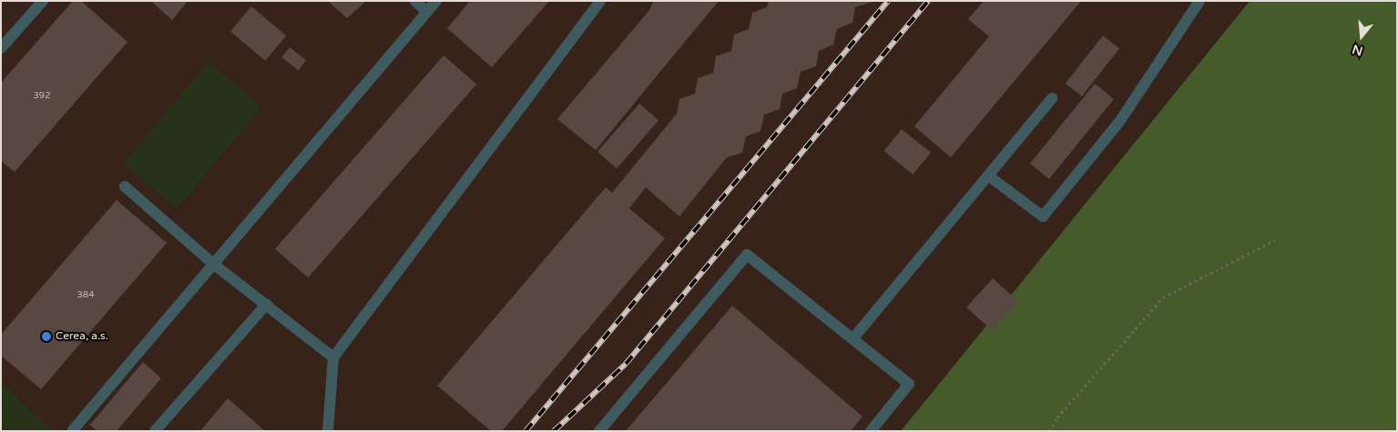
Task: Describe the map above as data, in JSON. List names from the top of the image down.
{
  "places": ["Cerea, a.s."],
  "house_numbers": ["392", "384"],
  "north": "bottom"
}
